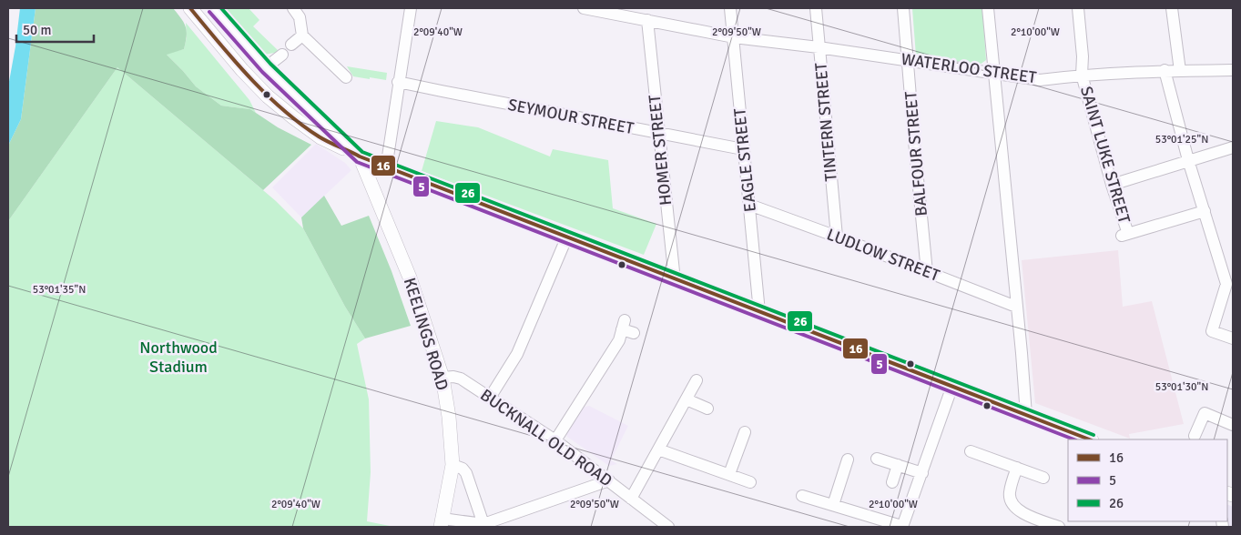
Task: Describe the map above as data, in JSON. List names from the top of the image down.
{
  "streets": {
    "main road": ["KEELINGS ROAD"],
    "street": [
      "WATERLOO STREET",
      "SEYMOUR STREET",
      "TINTERN STREET",
      "HOMER STREET",
      "BALFOUR STREET",
      "SAINT LUKE STREET",
      "EAGLE STREET",
      "LUDLOW STREET",
      "BUCKNALL OLD ROAD"
    ]
  },
  "crossings": [
    ["WATERLOO STREET", "TINTERN STREET"],
    ["WATERLOO STREET", "HOMER STREET"],
    ["WATERLOO STREET", "BALFOUR STREET"],
    ["WATERLOO STREET", "SAINT LUKE STREET"],
    ["WATERLOO STREET", "EAGLE STREET"],
    ["SEYMOUR STREET", "HOMER STREET"],
    ["SEYMOUR STREET", "EAGLE STREET"],
    ["TINTERN STREET", "LUDLOW STREET"],
    ["BALFOUR STREET", "LUDLOW STREET"],
    ["EAGLE STREET", "LUDLOW STREET"],
    ["KEELINGS ROAD", "BUCKNALL OLD ROAD"]
  ],
  "parks": ["Northwood Stadium"],
  "lines": ["transit line 16", "transit line 26", "transit line 5"],
  "legend": ["16", "5", "26"],
  "scale_bar": "50 m",
  "coordinates": [
    "2°09'40\"W",
    "2°09'50\"W",
    "2°10'00\"W",
    "53°01'25\"N",
    "53°01'35\"N",
    "53°01'30\"N"
  ]
}
